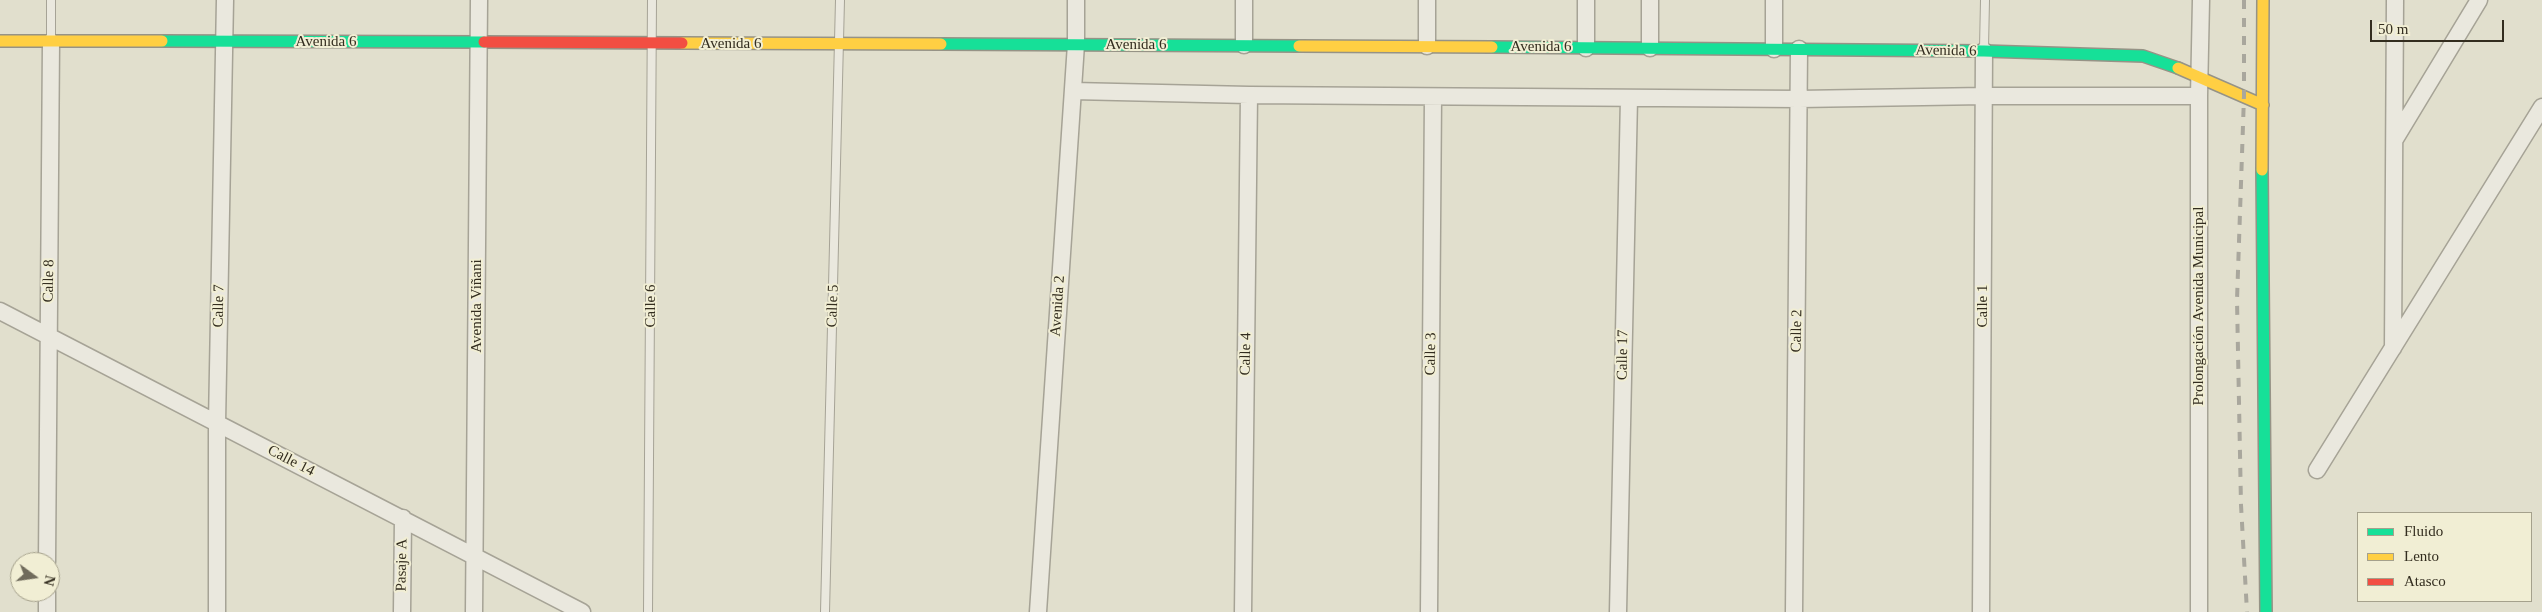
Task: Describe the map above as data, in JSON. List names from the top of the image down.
{
  "streets": {
    "street": [
      "Avenida 6",
      "Calle 8",
      "Calle 7",
      "Avenida Viñani",
      "Avenida 2",
      "Calle 1",
      "Prolongación Avenida Municipal",
      "Calle 2",
      "Calle 4",
      "Calle 3",
      "Calle 17",
      "Calle 14",
      "Pasaje A"
    ],
    "lane": ["Calle 6", "Calle 5"]
  },
  "crossings": [
    ["Avenida 6", "Calle 8"],
    ["Avenida 6", "Calle 7"],
    ["Avenida 6", "Avenida Viñani"],
    ["Avenida 6", "Calle 6"],
    ["Avenida 6", "Calle 5"],
    ["Avenida 6", "Avenida 2"],
    ["Avenida 6", "Calle 1"],
    ["Avenida 6", "Prolongación Avenida Municipal"],
    ["Avenida 6", "Calle 2"],
    ["Calle 8", "Calle 14"],
    ["Calle 7", "Calle 14"],
    ["Avenida Viñani", "Calle 14"],
    ["Calle 14", "Pasaje A"]
  ],
  "legend": ["Fluido", "Lento", "Atasco"],
  "scale_bar": "50 m",
  "north": "right"
}
